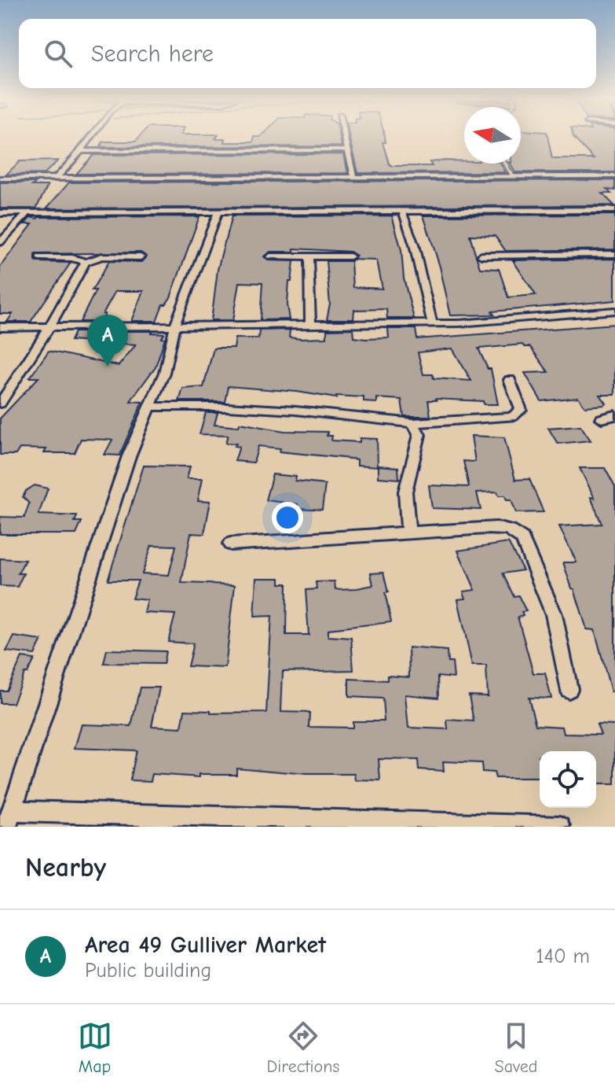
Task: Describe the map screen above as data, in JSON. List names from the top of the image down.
{
  "north": "left",
  "page": {
    "search": "Search here",
    "pins": "A",
    "heading": "Nearby",
    "list": [
      {
        "mark": "A",
        "name": "Area 49 Gulliver Market",
        "note": "Public building",
        "value": "140 m"
      }
    ],
    "nav": ["Map", "Directions", "Saved"]
  }
}
